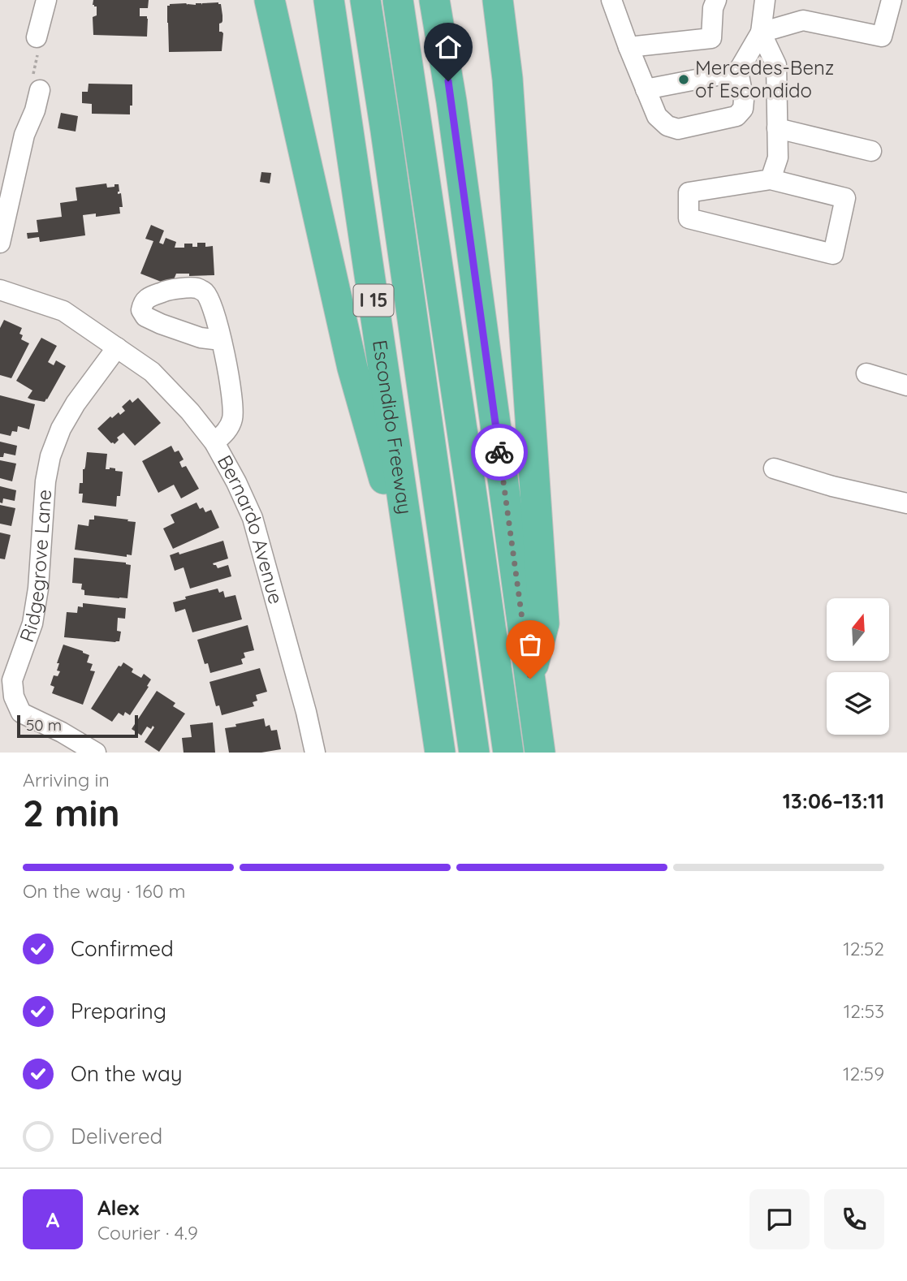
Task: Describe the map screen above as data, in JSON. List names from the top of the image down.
{
  "streets": {
    "highway": ["I 15", "Escondido Freeway"],
    "street": ["Bernardo Avenue", "Ridgegrove Lane"]
  },
  "crossings": [
    ["Bernardo Avenue", "Ridgegrove Lane"]
  ],
  "places": ["Mercedes-Benz of Escondido"],
  "scale_bar": "50 m",
  "north": "top",
  "page": {
    "scale": "50 m",
    "heading": ["2 min", "Arriving in", "13:06–13:11"],
    "panel": ["Alex", "Courier · 4.9"],
    "bar": "On the way · 160 m",
    "list": [
      ["Confirmed", "12:52"],
      ["Preparing", "12:53"],
      ["On the way", "12:59"],
      "Delivered"
    ],
    "round": "A"
  }
}
